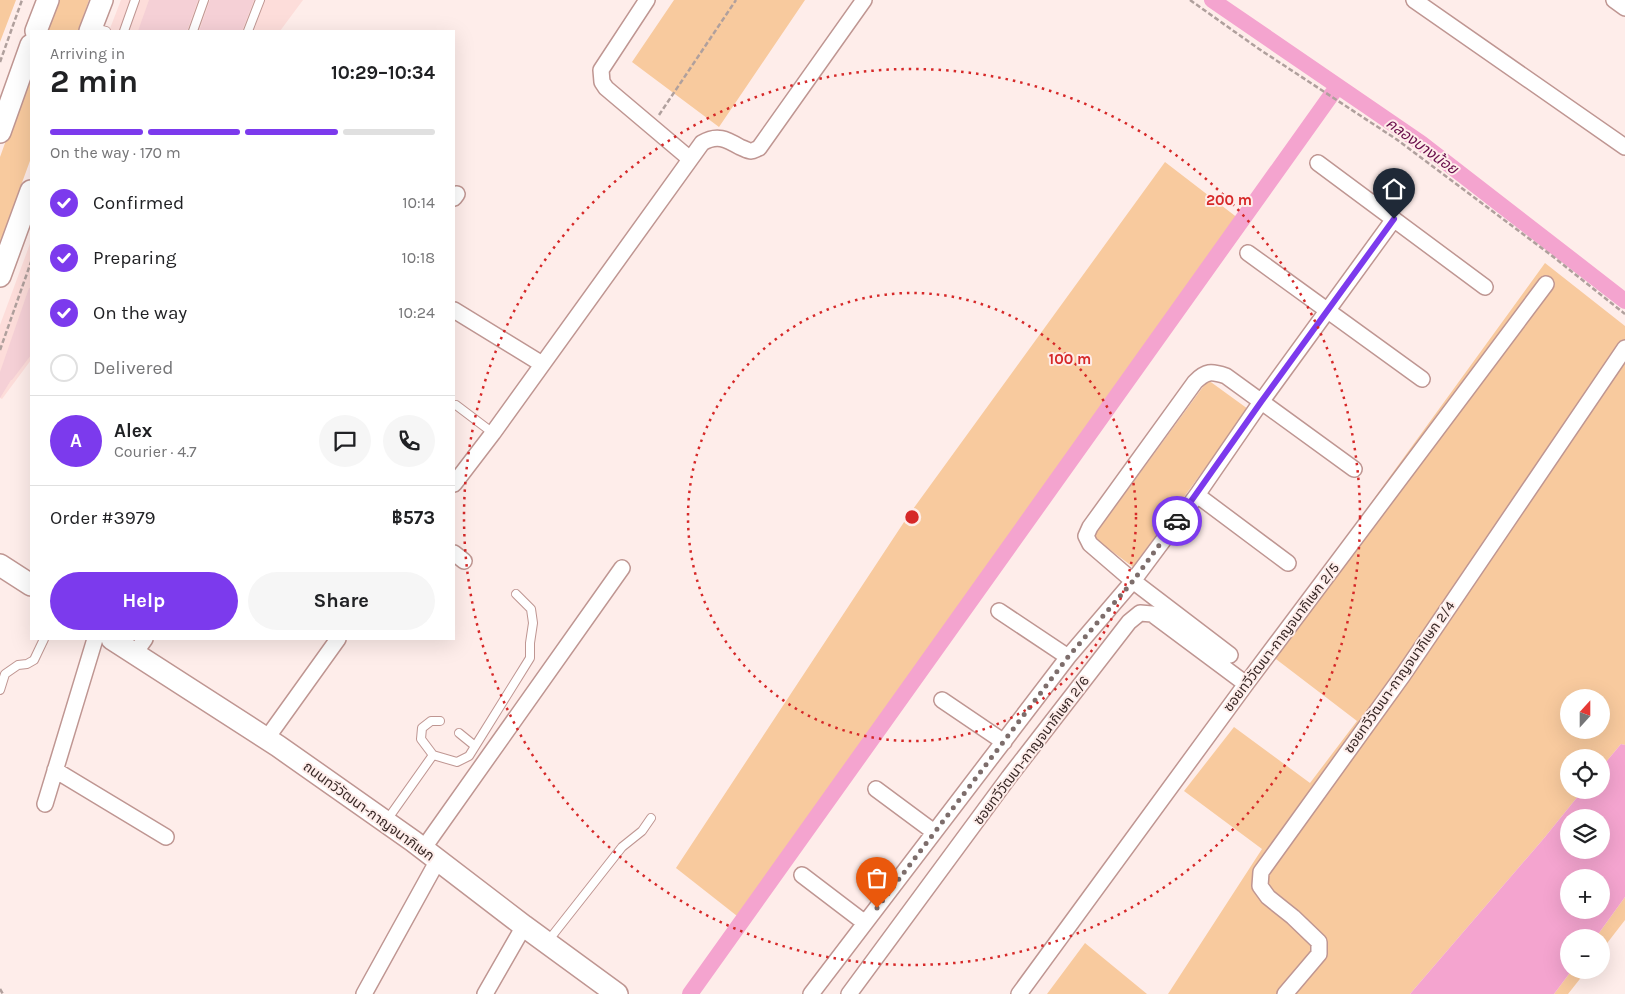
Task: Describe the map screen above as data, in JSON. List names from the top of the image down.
{
  "streets": {
    "street": [
      "ซอยทวีวัฒนา-กาญจนาภิเษก 2/5",
      "ซอยทวีวัฒนา-กาญจนาภิเษก 2/4",
      "ซอยทวีวัฒนา-กาญจนาภิเษก 2/6",
      "ถนนทวีวัฒนา-กาญจนาภิเษก"
    ]
  },
  "crossings": [
    ["ซอยทวีวัฒนา-กาญจนาภิเษก 2/5", "ซอยทวีวัฒนา-กาญจนาภิเษก 2/6"]
  ],
  "water": ["คลองบางน้อย"],
  "north": "top",
  "page": {
    "heading": ["2 min", "Arriving in", "10:29–10:34"],
    "panel": [
      "Alex",
      "Courier · 4.7",
      "Order #3979",
      "฿573"
    ],
    "bar": "On the way · 170 m",
    "list": [
      ["Confirmed", "10:14"],
      ["Preparing", "10:18"],
      ["On the way", "10:24"],
      "Delivered"
    ],
    "round": "A",
    "buttons": ["Help", "Share"],
    "map_buttons": ["+", "−"]
  },
  "rings": ["200 m", "100 m"]
}
